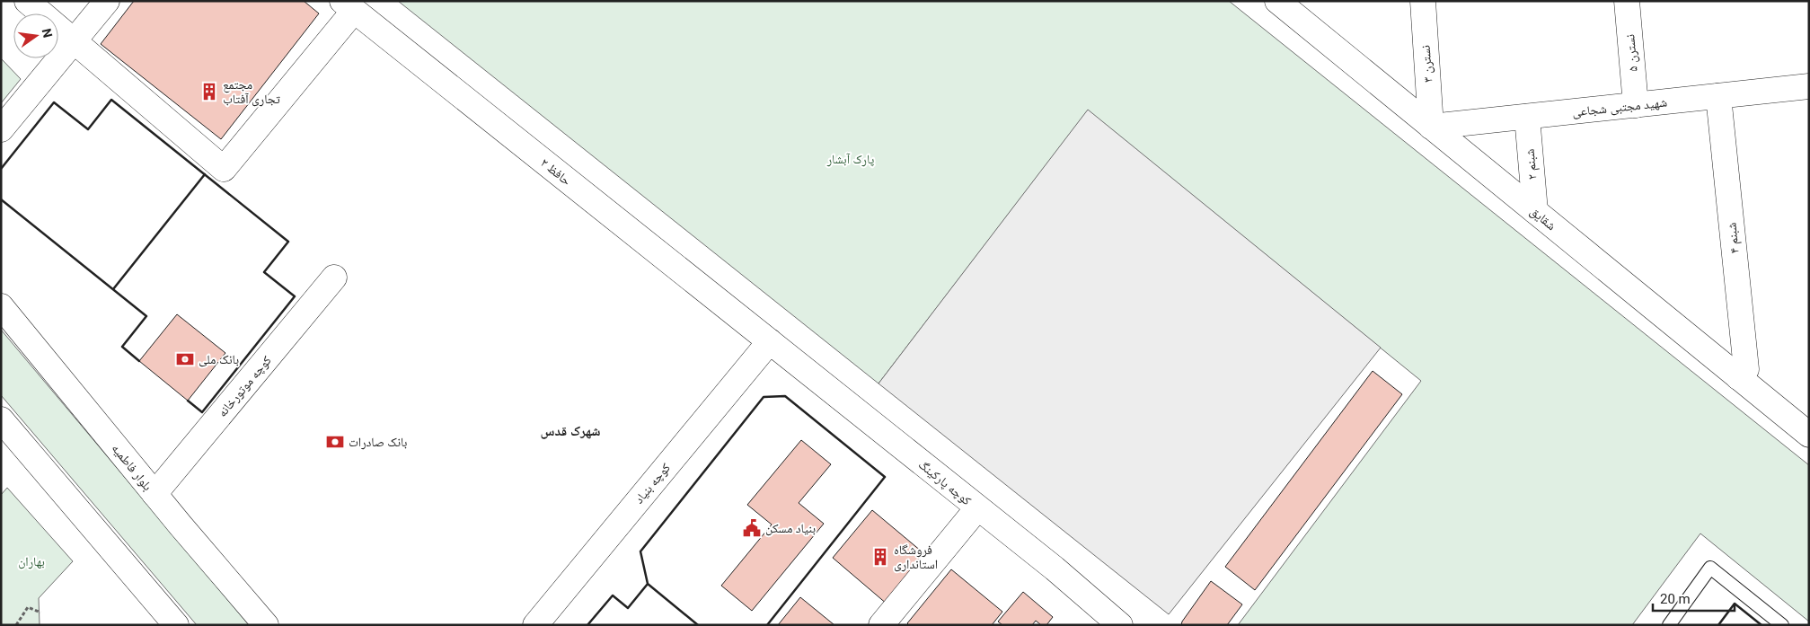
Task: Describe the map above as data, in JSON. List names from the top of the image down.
{
  "streets": {
    "street": [
      "نسترن ۵",
      "نسترن ۳",
      "شهید مجتبی شجاعی",
      "شبنم ۲",
      "حافظ ۲",
      "شقایق",
      "شبنم ۴",
      "کوچه موتورخانه",
      "بلوار فاطمیه",
      "کوچه پارکینگ",
      "کوچه بنیاد"
    ]
  },
  "crossings": [
    ["نسترن ۵", "شهید مجتبی شجاعی"],
    ["نسترن ۳", "شهید مجتبی شجاعی"],
    ["نسترن ۳", "شقایق"],
    ["شهید مجتبی شجاعی", "شبنم ۲"],
    ["شهید مجتبی شجاعی", "شقایق"],
    ["شهید مجتبی شجاعی", "شبنم ۴"],
    ["شبنم ۲", "شقایق"],
    ["حافظ ۲", "کوچه پارکینگ"],
    ["حافظ ۲", "کوچه بنیاد"],
    ["شقایق", "شبنم ۴"],
    ["کوچه موتورخانه", "بلوار فاطمیه"],
    ["کوچه پارکینگ", "کوچه بنیاد"]
  ],
  "districts": ["شهرک قدس"],
  "parks": ["پارک آبشار", "بهاران"],
  "places": {
    "building": ["مجتمع تجاری آفتاب", "فروشگاه استانداری"],
    "bank": ["بانک ملی", "بانک صادرات"],
    "public building": ["بنیاد مسکن"]
  },
  "scale_bar": "20 m",
  "north": "right"
}
